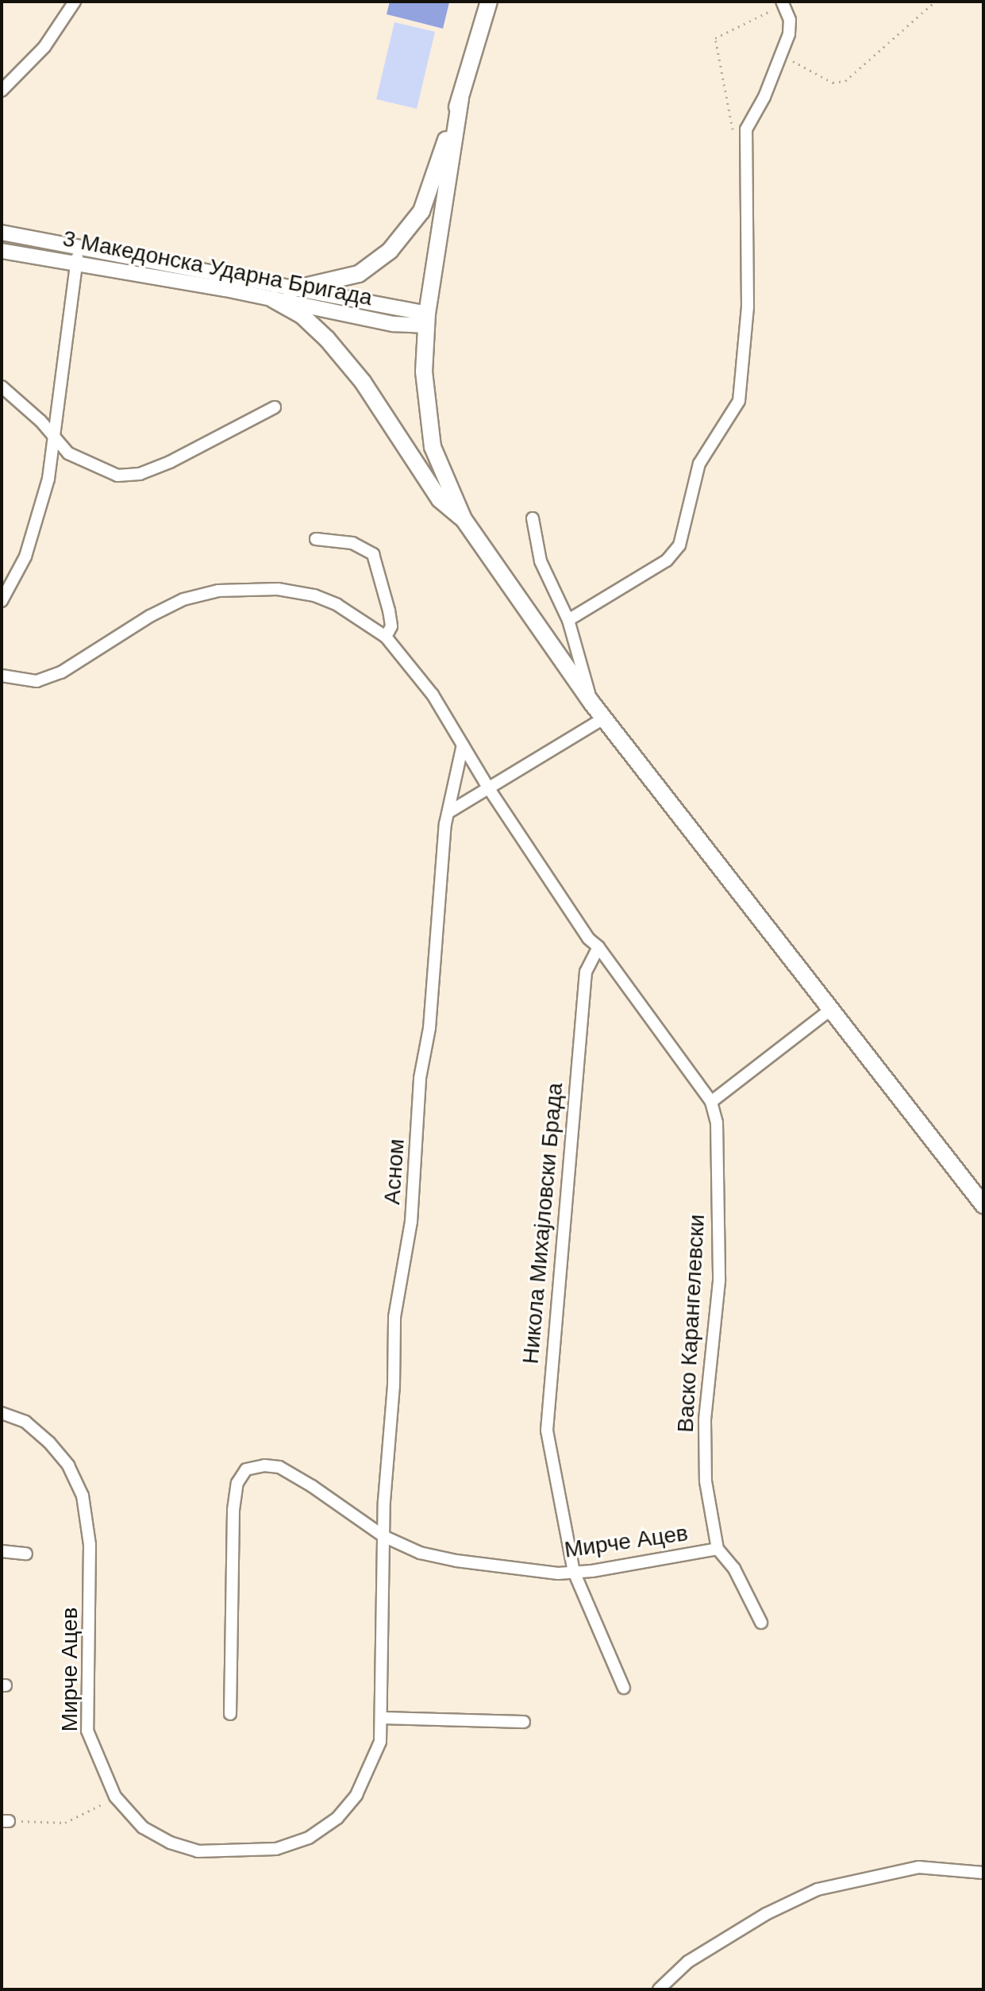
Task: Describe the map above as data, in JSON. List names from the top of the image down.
{
  "streets": {
    "street": [
      "3 Македонска Ударна Бригада",
      "Асном",
      "Никола Михајловски Брада",
      "Васко Карангелевски",
      "Мирче Ацев"
    ]
  },
  "crossings": [
    ["Асном", "Мирче Ацев"],
    ["Никола Михајловски Брада", "Васко Карангелевски"],
    ["Никола Михајловски Брада", "Мирче Ацев"],
    ["Васко Карангелевски", "Мирче Ацев"]
  ]
}
